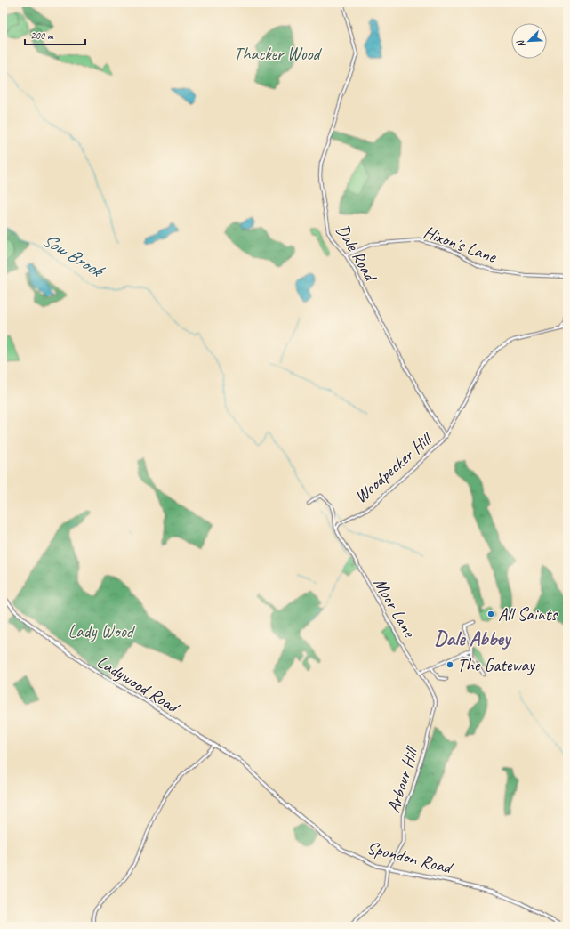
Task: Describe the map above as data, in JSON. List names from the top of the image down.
{
  "streets": {
    "main road": ["Ladywood Road", "Spondon Road"],
    "street": [
      "Hixon's Lane",
      "Dale Road",
      "Woodpecker Hill",
      "Moor Lane",
      "Arbour Hill"
    ]
  },
  "crossings": [
    ["Hixon's Lane", "Dale Road"],
    ["Dale Road", "Woodpecker Hill"],
    ["Woodpecker Hill", "Moor Lane"],
    ["Moor Lane", "Arbour Hill"],
    ["Ladywood Road", "Spondon Road"],
    ["Arbour Hill", "Spondon Road"]
  ],
  "districts": ["Dale Abbey"],
  "water": ["Sow Brook"],
  "parks": ["Thacker Wood", "Lady Wood"],
  "places": ["All Saints", "The Gateway"],
  "scale_bar": "200 m",
  "north": "bottom left"
}
